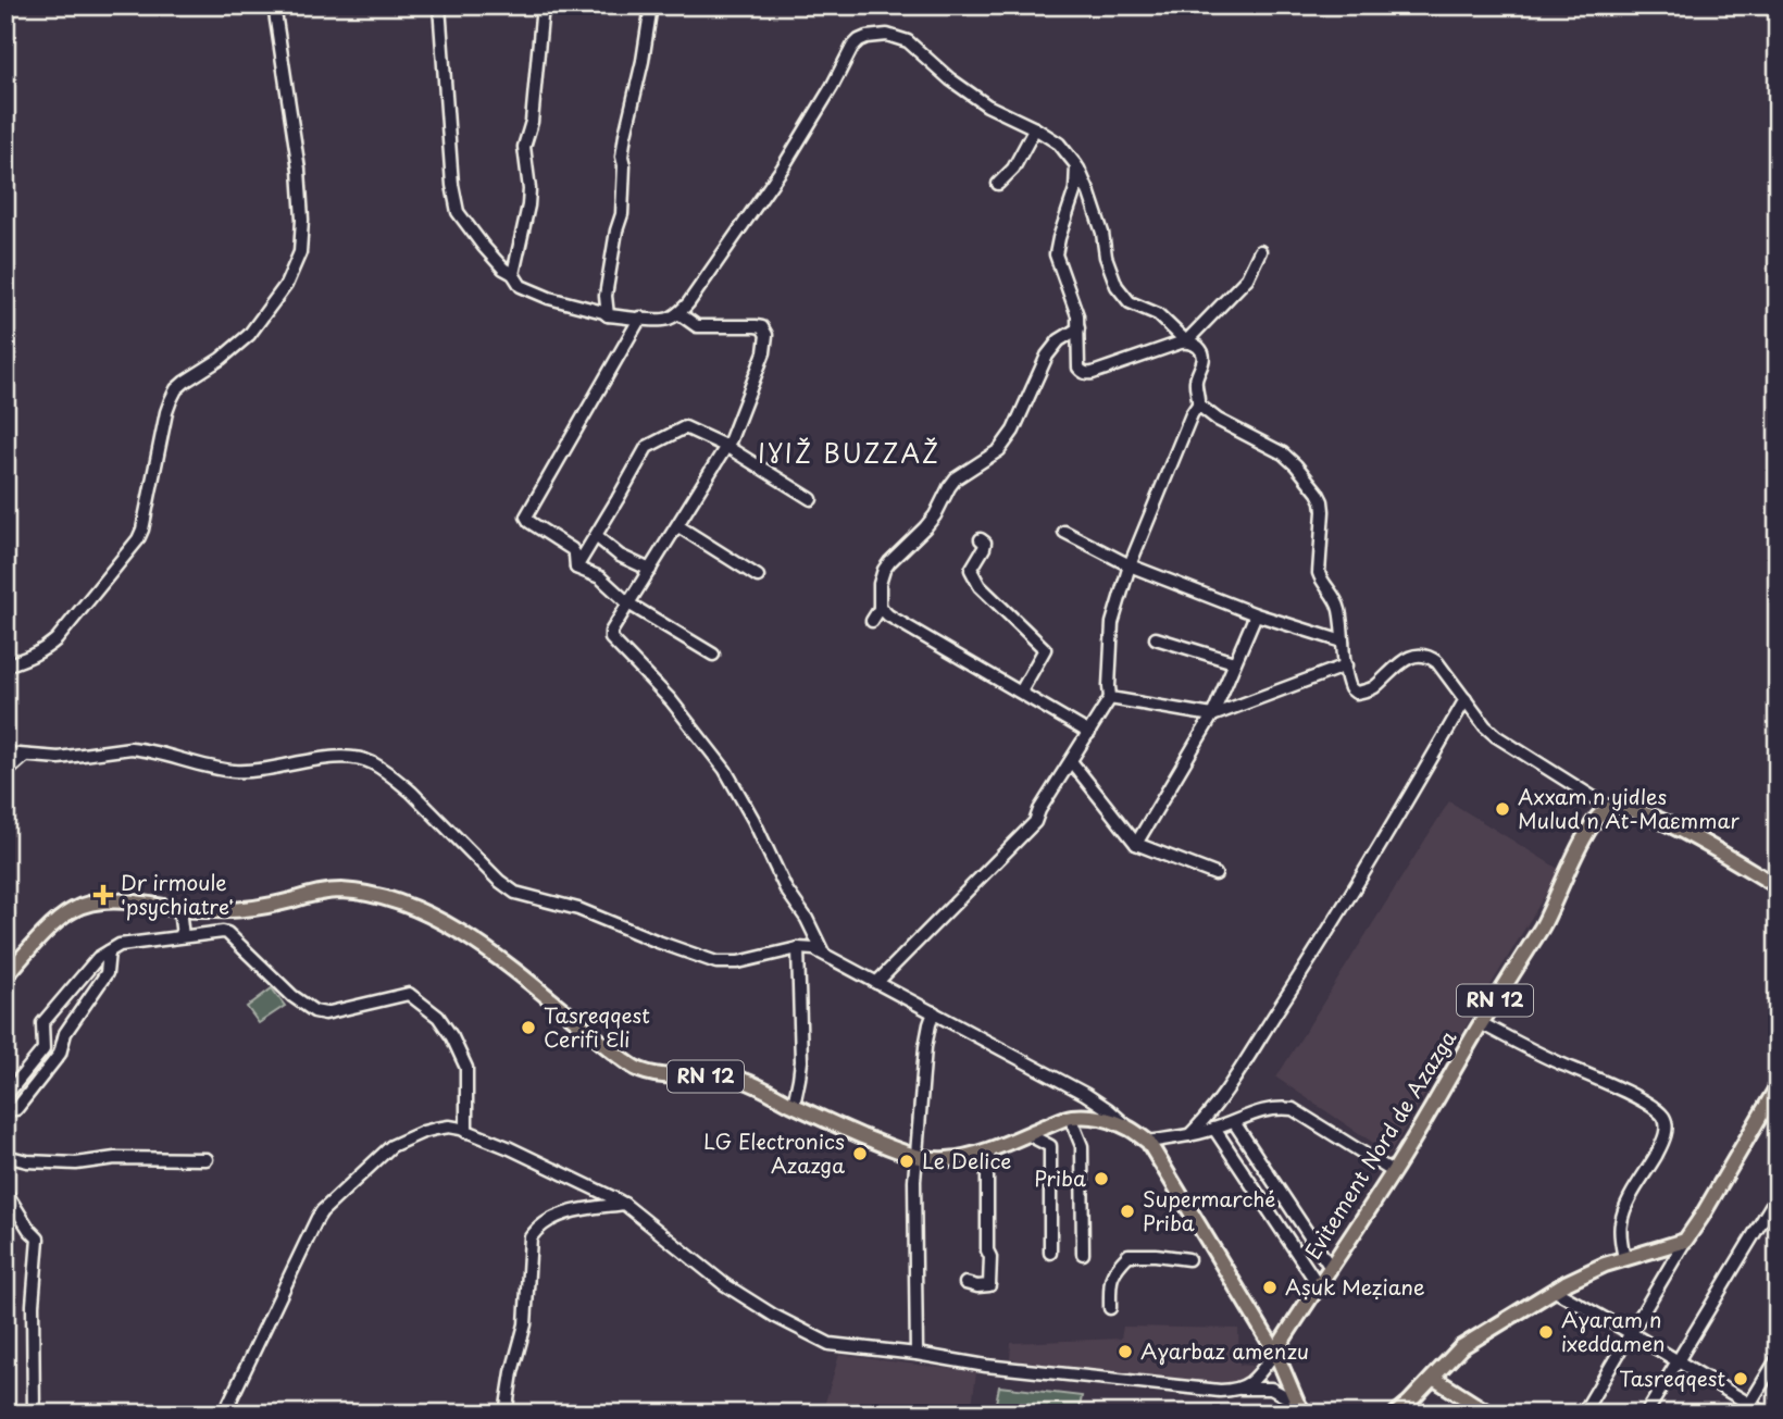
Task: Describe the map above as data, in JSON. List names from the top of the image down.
{
  "streets": {
    "main road": ["RN 12", "Evitement Nord de Azazga"]
  },
  "crossings": [
    ["RN 12", "Evitement Nord de Azazga"]
  ],
  "districts": ["IƔIŽ BUZZAŽ"],
  "places": {
    "other": [
      "Axxam n yidles Mulud n At-Maɛmmar",
      "Tasreqqest Cerifi Ɛli",
      "LG Electronics Azazga",
      "Le Delice",
      "Priba",
      "Supermarché Priba",
      "Aṣuk Meẓiane",
      "Aɣaram n ixeddamen",
      "Aɣarbaz amenzu",
      "Tasreqqest"
    ],
    "health": ["Dr irmoule 'psychiatre'"]
  }
}
